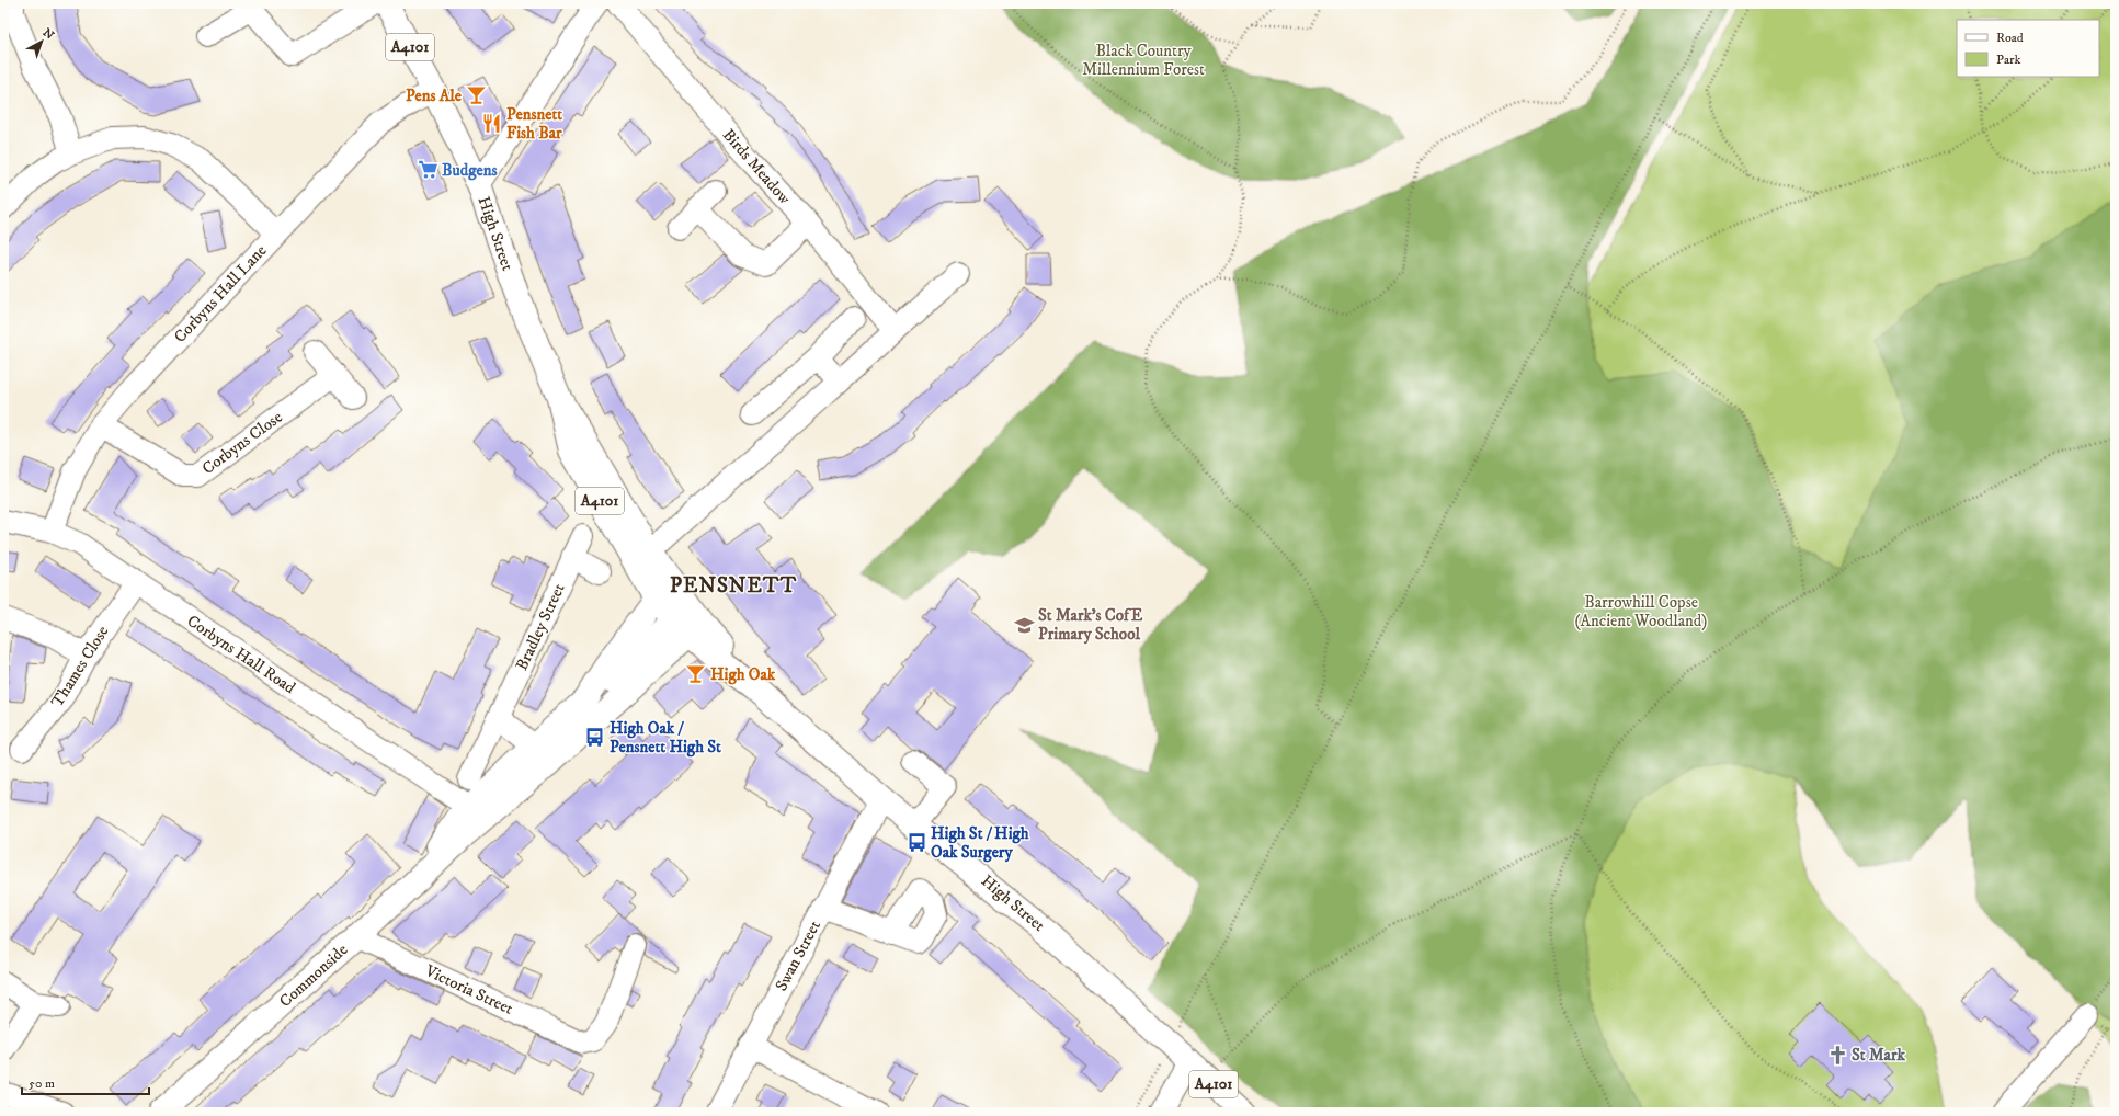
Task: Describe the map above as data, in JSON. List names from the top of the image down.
{
  "streets": {
    "main road": ["A4101", "High Street", "Commonside"],
    "street": [
      "Birds Meadow",
      "Corbyns Hall Lane",
      "Corbyns Close",
      "Bradley Street",
      "Corbyns Hall Road",
      "Thames Close",
      "Swan Street",
      "Victoria Street"
    ]
  },
  "crossings": [
    ["High Street", "Corbyns Hall Lane"],
    ["High Street", "Swan Street"],
    ["Corbyns Hall Lane", "Corbyns Close"],
    ["Corbyns Hall Lane", "Corbyns Hall Road"],
    ["Corbyns Hall Road", "Thames Close"],
    ["Corbyns Hall Road", "Commonside"],
    ["Commonside", "Victoria Street"]
  ],
  "districts": ["PENSNETT"],
  "parks": ["Black Country Millennium Forest", "Barrowhill Copse (Ancient Woodland)"],
  "places": {
    "bar": ["Pens Ale", "High Oak"],
    "restaurant": ["Pensnett Fish Bar"],
    "supermarket": ["Budgens"],
    "school or university": ["St Mark's CofE Primary School"],
    "bus stop": ["High Oak / Pensnett High St", "High St / High Oak Surgery"],
    "church": ["St Mark"]
  },
  "legend": ["Road", "Park"],
  "scale_bar": "50 m",
  "north": "top right"
}
